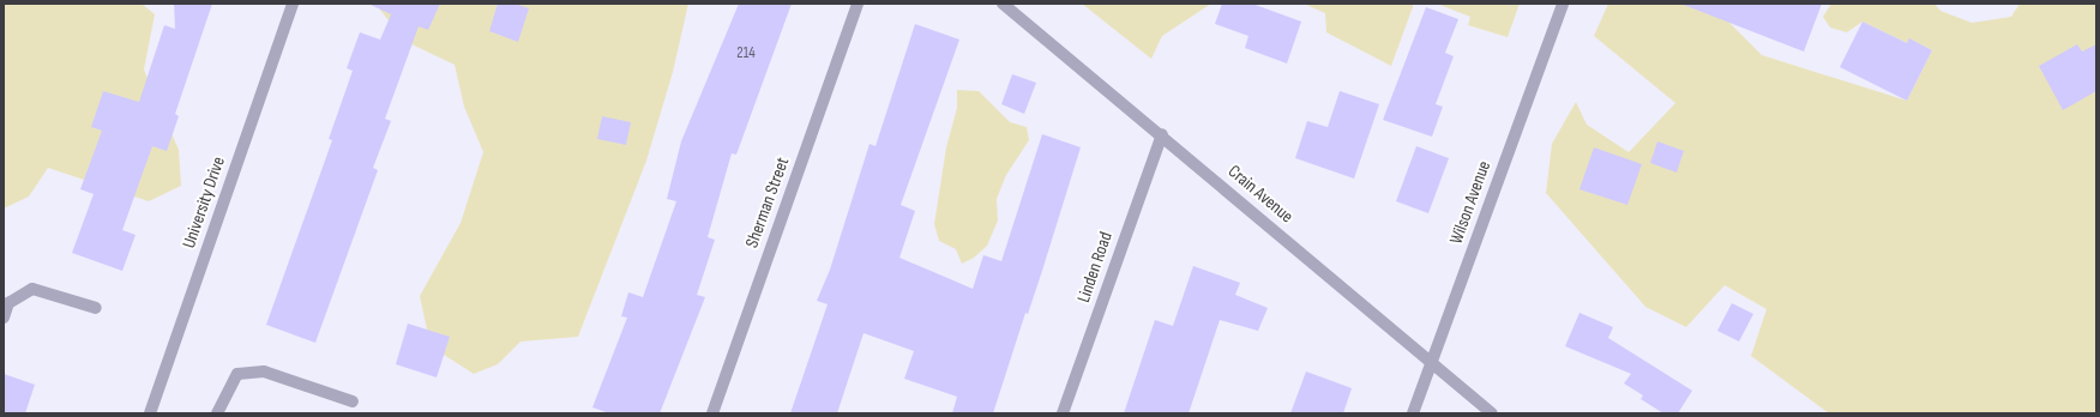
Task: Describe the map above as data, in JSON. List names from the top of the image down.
{
  "streets": {
    "street": [
      "Crain Avenue",
      "University Drive",
      "Sherman Street",
      "Wilson Avenue",
      "Linden Road"
    ]
  },
  "crossings": [
    ["Crain Avenue", "Wilson Avenue"],
    ["Crain Avenue", "Linden Road"]
  ],
  "house_numbers": ["214"]
}
